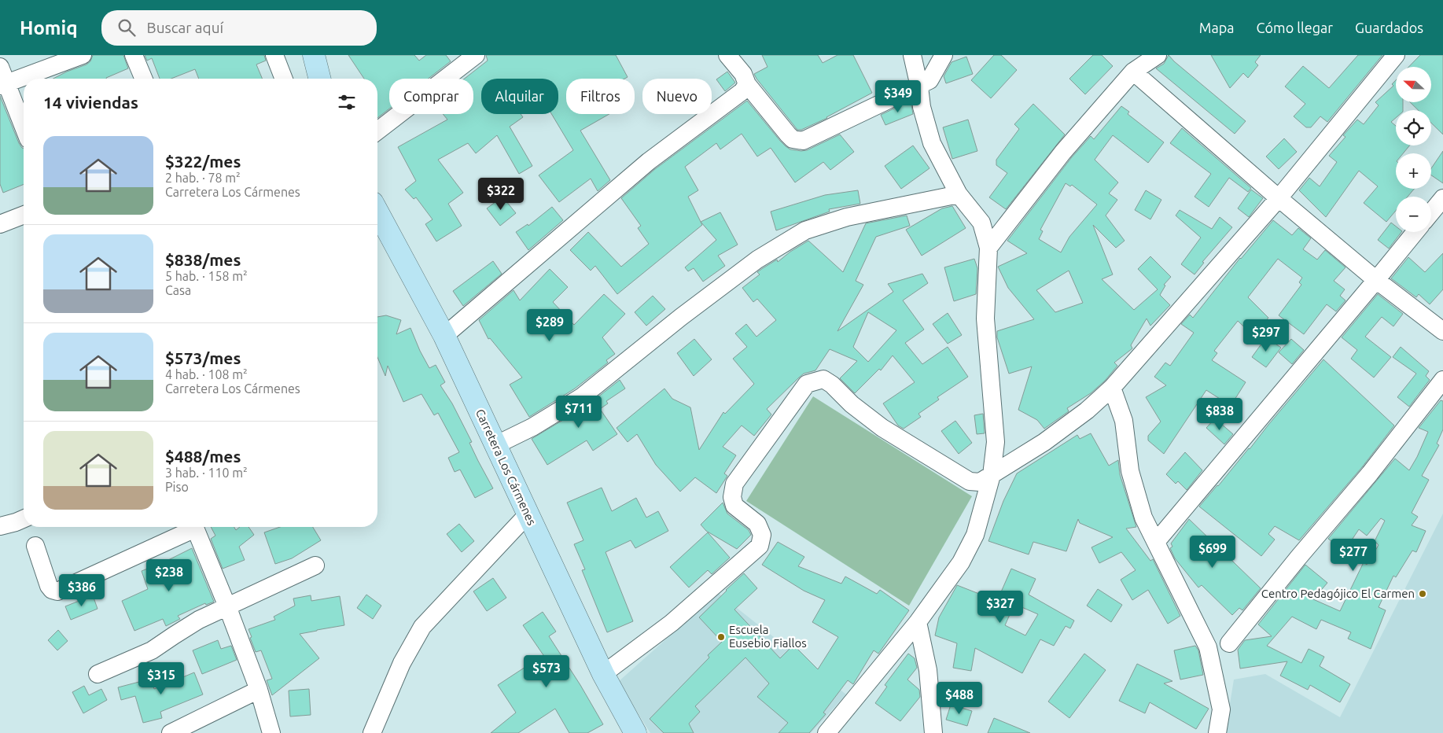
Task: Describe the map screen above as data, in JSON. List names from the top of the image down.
{
  "streets": {
    "main road": ["Carretera Los Cármenes"]
  },
  "places": ["Centro Pedagójico El Carmen", "Escuela Eusebio Fiallos"],
  "north": "left",
  "page": {
    "header": "Homiq",
    "search": "Buscar aquí",
    "nav": ["Mapa", "Cómo llegar", "Guardados"],
    "map_buttons": ["+", "−"],
    "chip": [
      "Comprar",
      "Alquilar",
      "Filtros",
      "Nuevo"
    ],
    "heading": "14 viviendas",
    "price": [
      "$349",
      "$322",
      "$289",
      "$297",
      "$711",
      "$838",
      "$699",
      "$277",
      "$238",
      "$386",
      "$327",
      "$573",
      "$315",
      "$488"
    ],
    "list": [
      {
        "name": "$322/mes",
        "note": "2 hab. · 78 m² · Carretera Los Cármenes"
      },
      {
        "name": "$838/mes",
        "note": "5 hab. · 158 m² · Casa"
      },
      {
        "name": "$573/mes",
        "note": "4 hab. · 108 m² · Carretera Los Cármenes"
      },
      {
        "name": "$488/mes",
        "note": "3 hab. · 110 m² · Piso"
      }
    ]
  }
}
